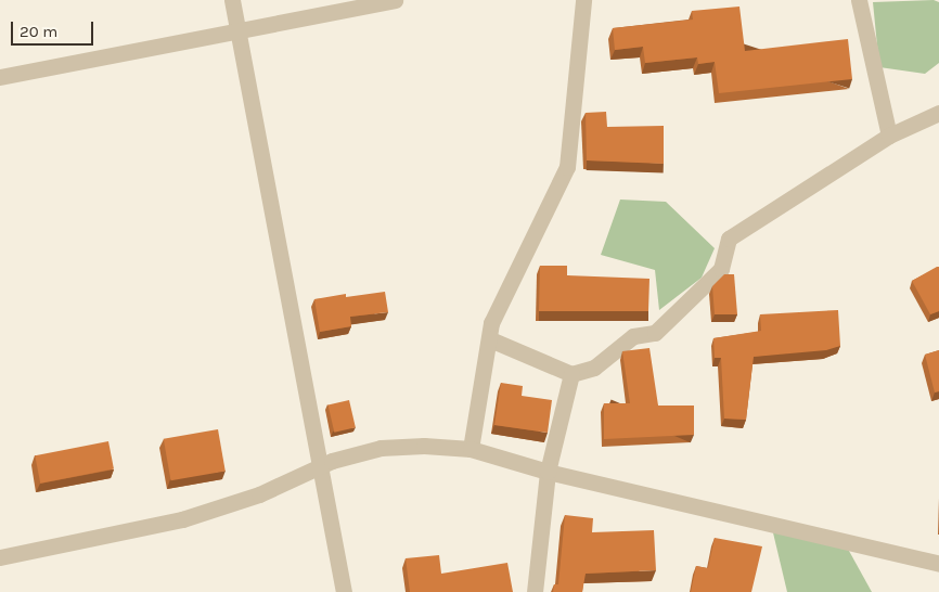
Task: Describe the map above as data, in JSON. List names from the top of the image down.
{
  "scale_bar": "20 m"
}
